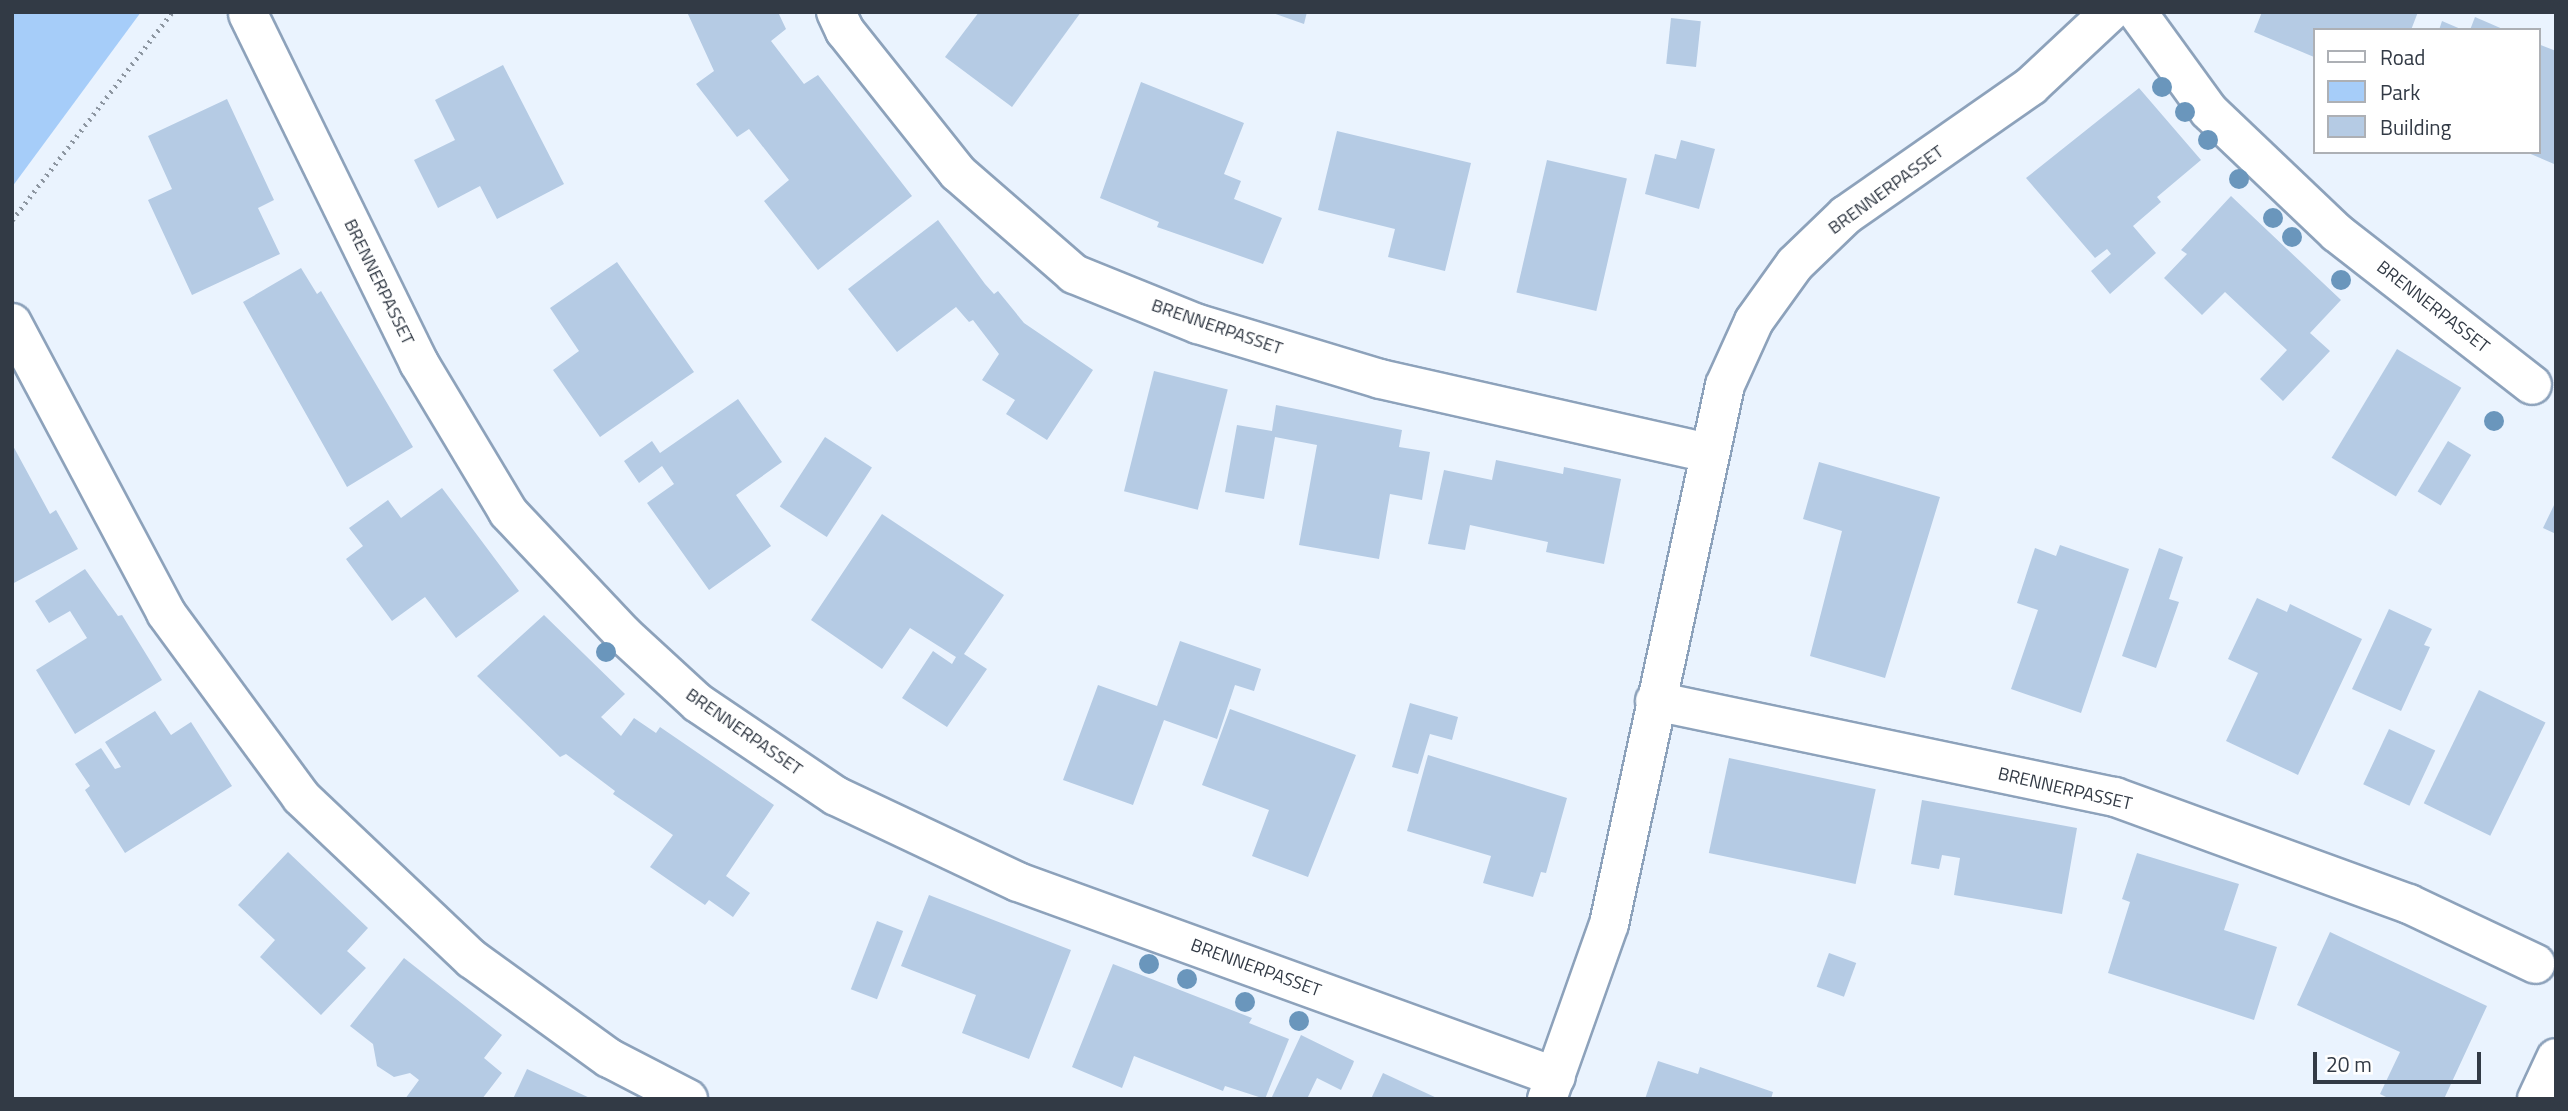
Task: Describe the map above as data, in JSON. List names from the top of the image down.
{
  "streets": {
    "street": ["BRENNERPASSET"]
  },
  "legend": ["Road", "Park", "Building"],
  "scale_bar": "20 m"
}
